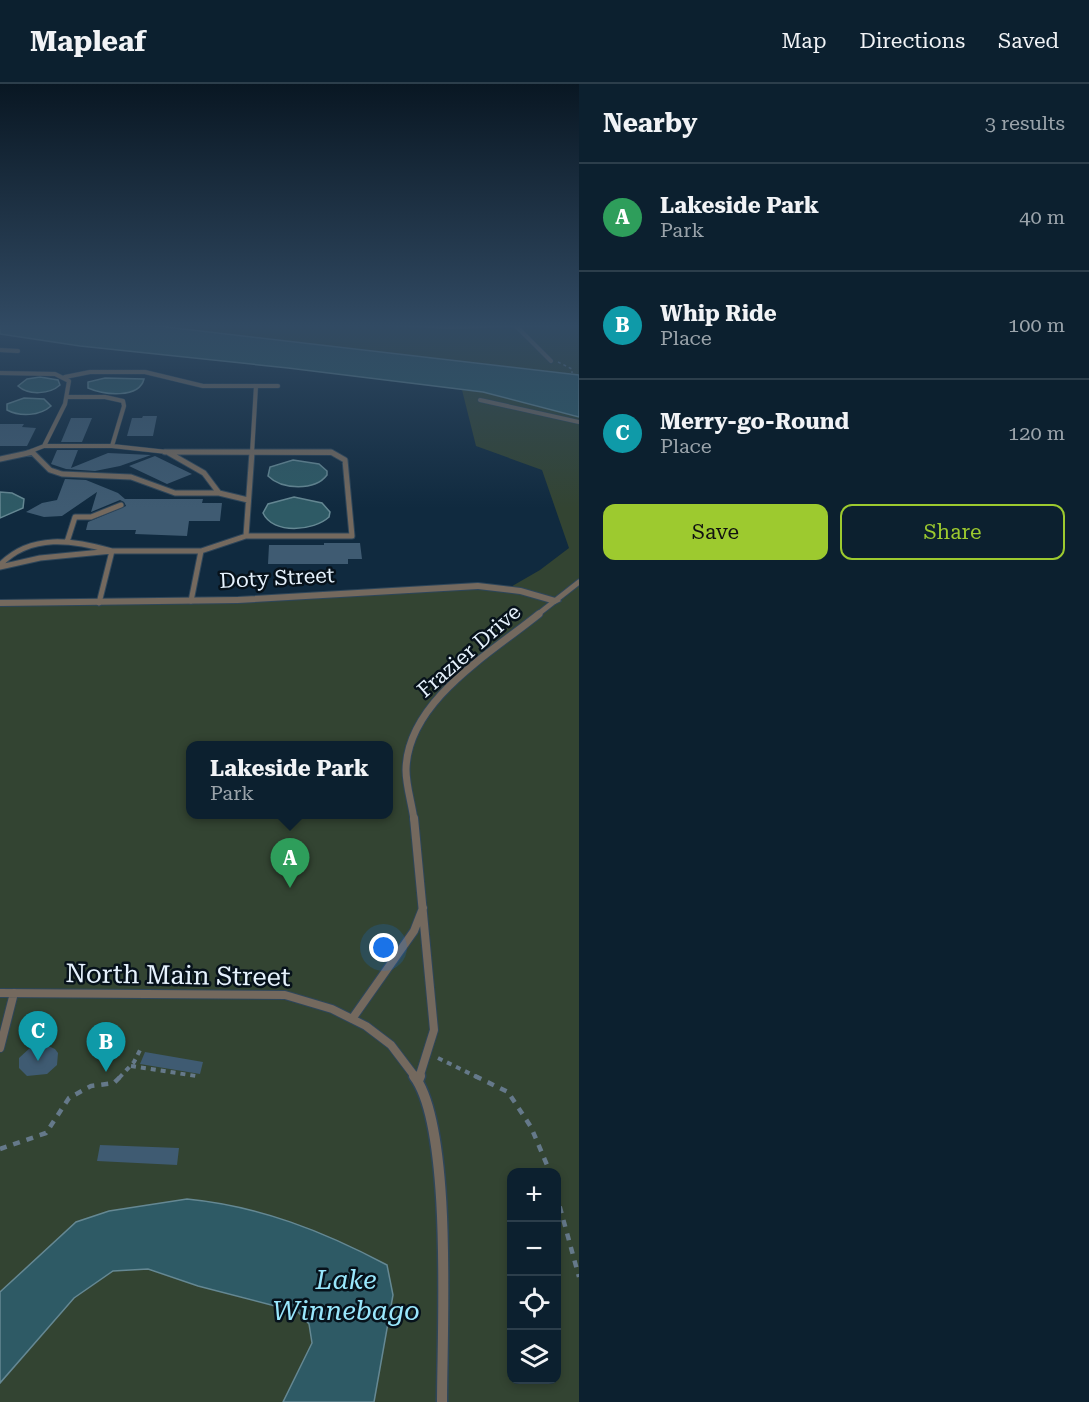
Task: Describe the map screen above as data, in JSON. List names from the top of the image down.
{
  "streets": {
    "street": ["Doty Street"],
    "lane": ["Frazier Drive", "North Main Street"]
  },
  "crossings": [
    ["Doty Street", "Frazier Drive"],
    ["Frazier Drive", "North Main Street"]
  ],
  "water": ["Lake Winnebago"],
  "page": {
    "header": "Mapleaf",
    "nav": ["Map", "Directions", "Saved"],
    "heading": ["Nearby", "3 results"],
    "list": [
      {
        "mark": "A",
        "name": "Lakeside Park",
        "note": "Park",
        "value": "40 m"
      },
      {
        "mark": "B",
        "name": "Whip Ride",
        "note": "Place",
        "value": "100 m"
      },
      {
        "mark": "C",
        "name": "Merry-go-Round",
        "note": "Place",
        "value": "120 m"
      }
    ],
    "buttons": ["Save", "Share"],
    "popup": ["Lakeside Park", "Park"],
    "pins": ["A", "C", "B"],
    "map_buttons": ["+", "−"]
  }
}
